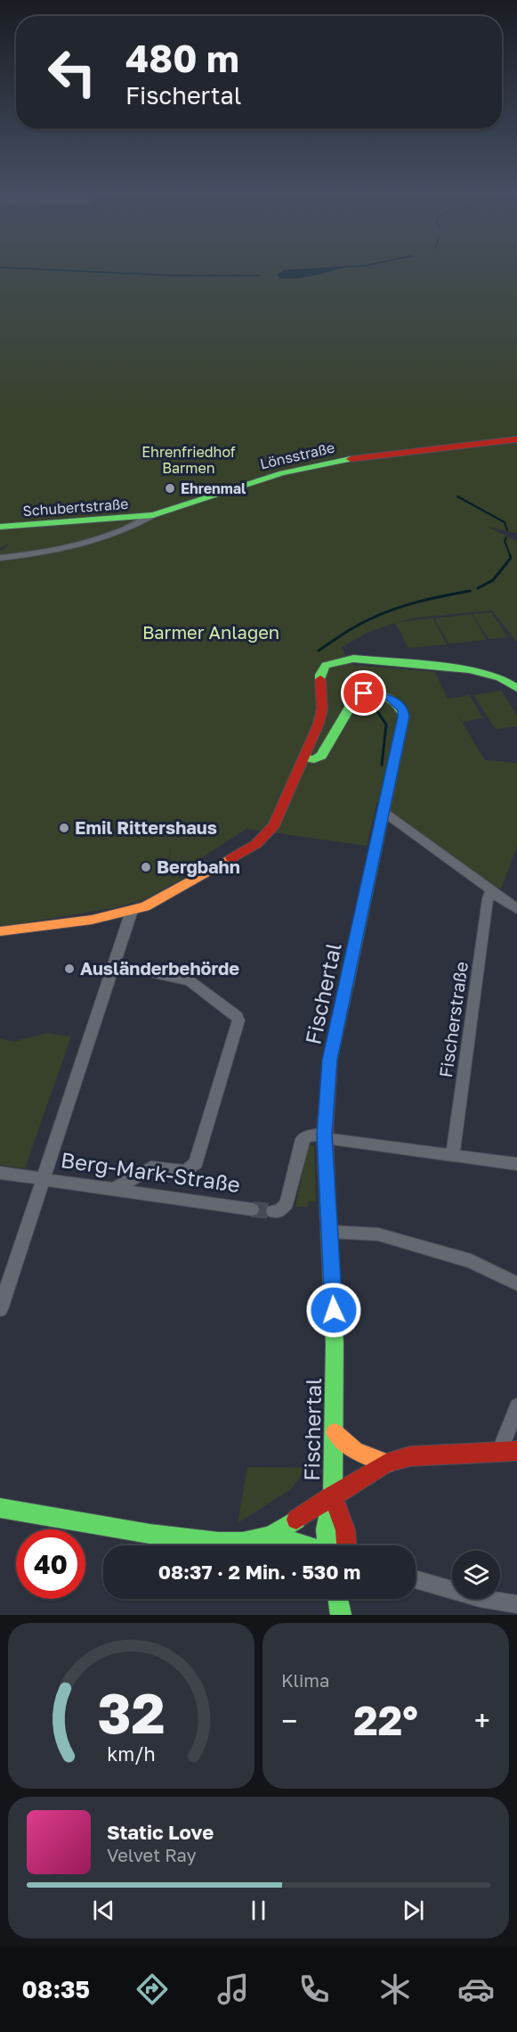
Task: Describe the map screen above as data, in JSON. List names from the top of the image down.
{
  "streets": {
    "street": [
      "Lönsstraße",
      "Schubertstraße",
      "Fischertal",
      "Fischerstraße",
      "Berg-Mark-Straße"
    ]
  },
  "crossings": [
    ["Lönsstraße", "Schubertstraße"]
  ],
  "parks": ["Ehrenfriedhof Barmen", "Barmer Anlagen"],
  "places": [
    "Ehrenmal",
    "Emil Rittershaus",
    "Bergbahn",
    "Ausländerbehörde"
  ],
  "page": {
    "turn": ["480 m", "Fischertal"],
    "limit": "40",
    "trip": "08:37 · 2 Min. · 530 m",
    "tile": "Klima",
    "heat": ["−", "22°", "+"],
    "song": ["Static Love", "Velvet Ray"],
    "tabs": "08:35",
    "gauge": ["32", "km/h"]
  }
}
